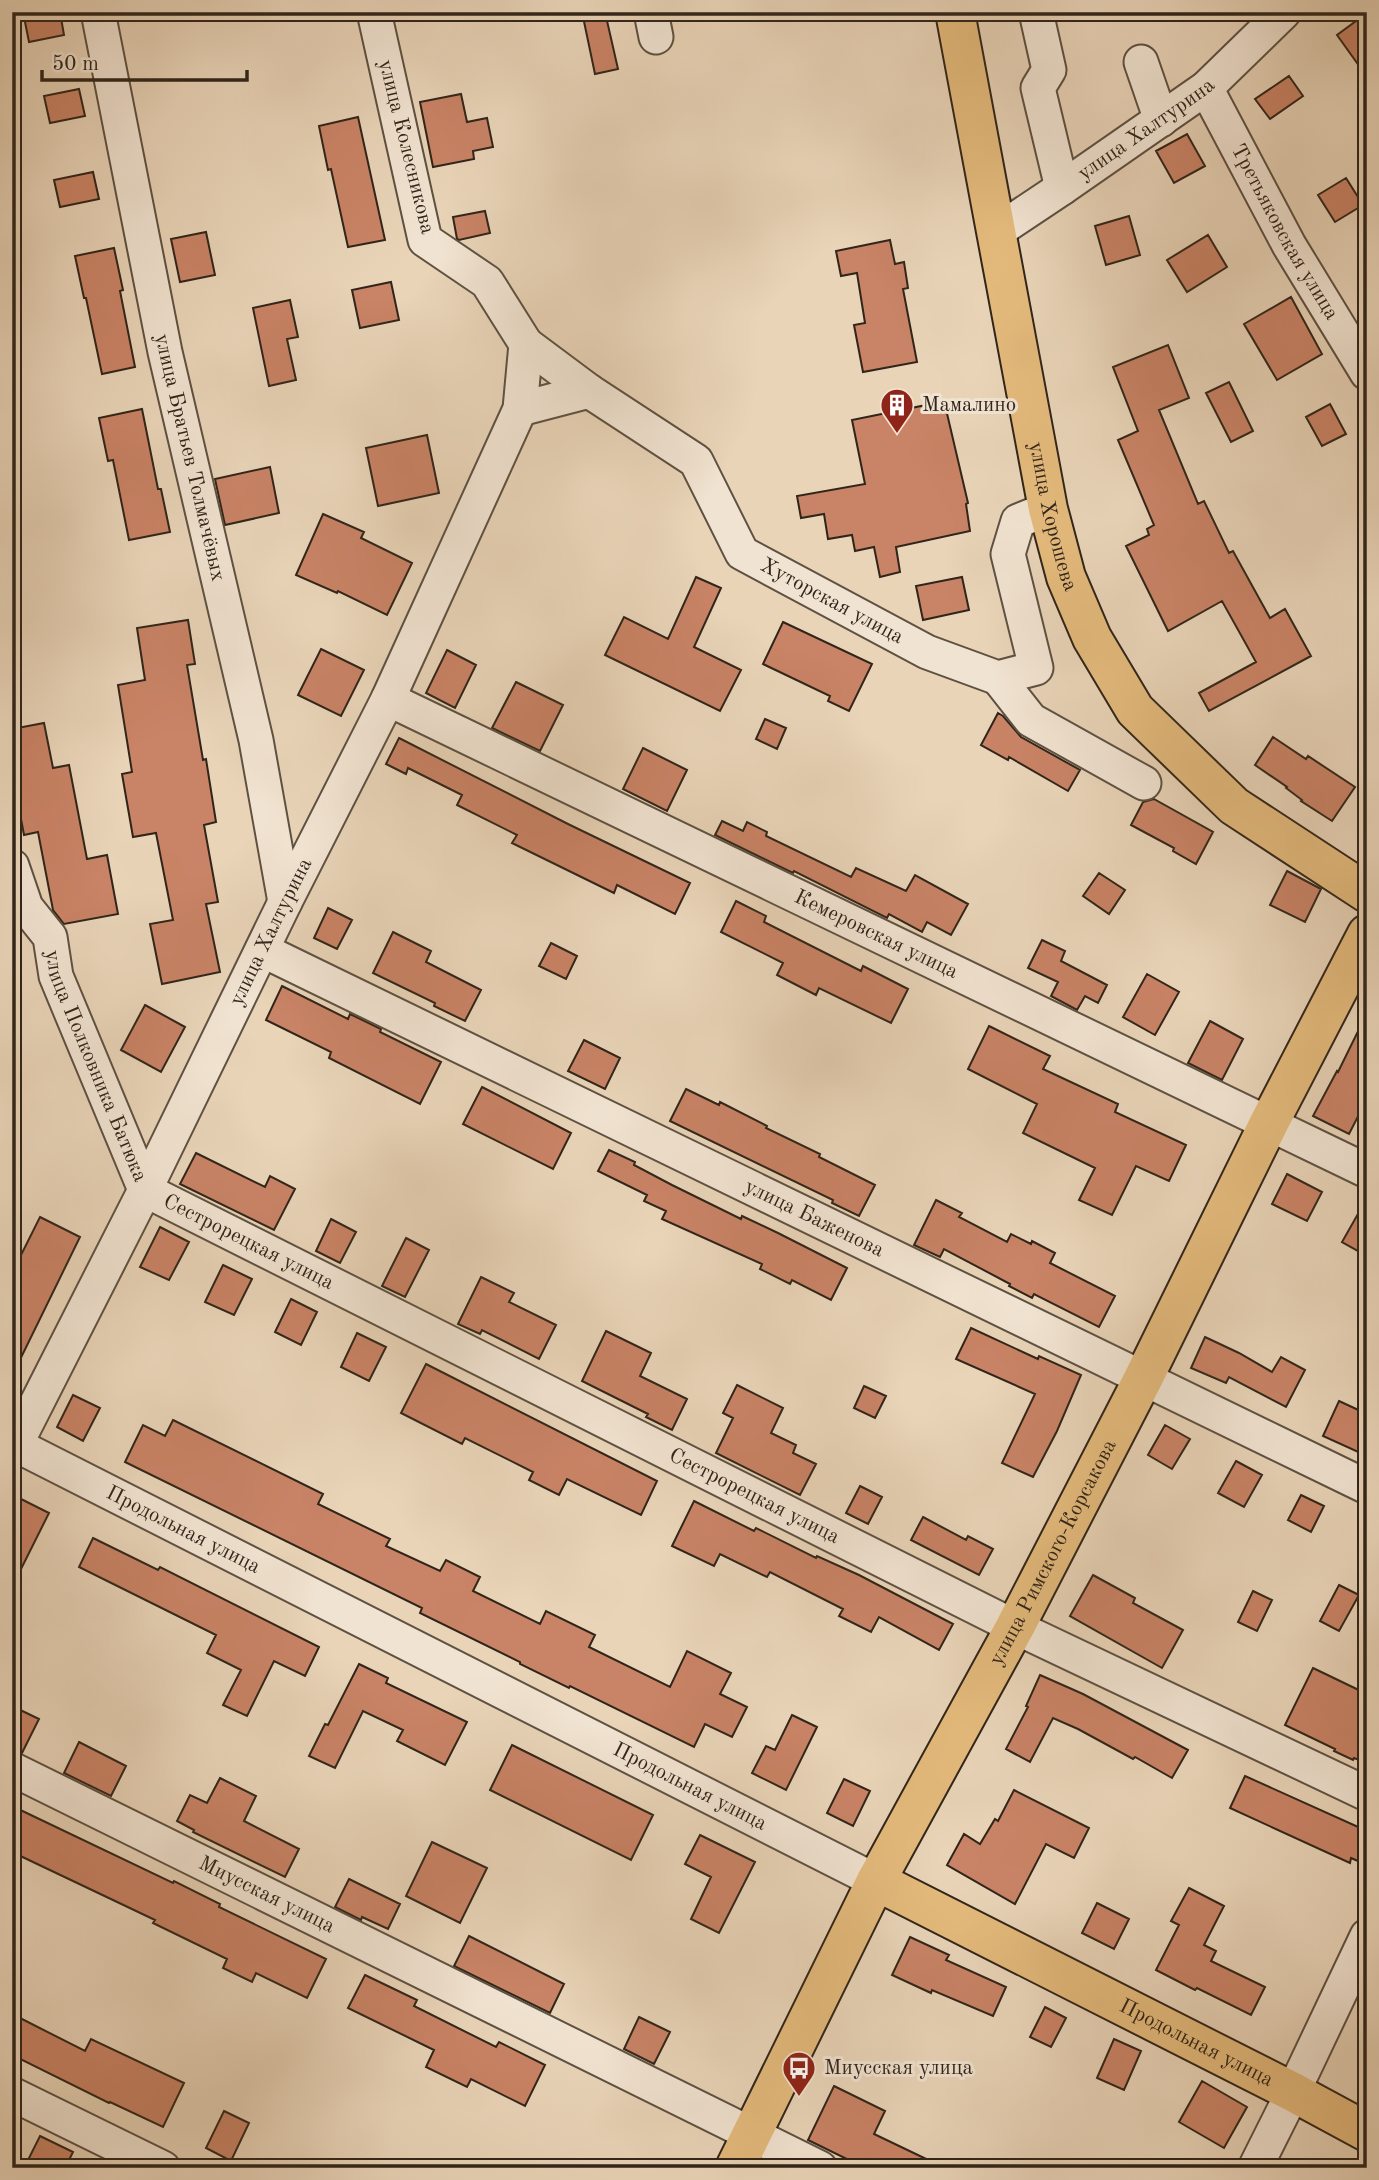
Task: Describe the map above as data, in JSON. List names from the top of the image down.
{
  "streets": {
    "main road": ["улица Хорошева", "Продольная улица", "улица Римского-Корсакова"],
    "street": [
      "улица Халтурина",
      "улица Колесникова",
      "Третьяковская улица",
      "улица Братьев Толмачёвых",
      "Хуторская улица",
      "Кемеровская улица",
      "улица Полковника Батюка",
      "улица Баженова",
      "Сестрорецкая улица",
      "Миусская улица"
    ]
  },
  "crossings": [
    ["улица Халтурина", "Третьяковская улица"],
    ["улица Халтурина", "улица Братьев Толмачёвых"],
    ["улица Халтурина", "улица Хорошева"],
    ["улица Халтурина", "Кемеровская улица"],
    ["улица Халтурина", "улица Полковника Батюка"],
    ["улица Халтурина", "улица Баженова"],
    ["улица Халтурина", "Сестрорецкая улица"],
    ["улица Халтурина", "Продольная улица"],
    ["улица Колесникова", "Хуторская улица"],
    ["Кемеровская улица", "улица Римского-Корсакова"],
    ["улица Полковника Батюка", "Сестрорецкая улица"],
    ["улица Баженова", "улица Римского-Корсакова"],
    ["Сестрорецкая улица", "улица Римского-Корсакова"],
    ["Продольная улица", "улица Римского-Корсакова"],
    ["улица Римского-Корсакова", "Миусская улица"]
  ],
  "places": {
    "building": ["Мамалино"],
    "bus stop": ["Миусская улица"]
  },
  "scale_bar": "50 m"
}
